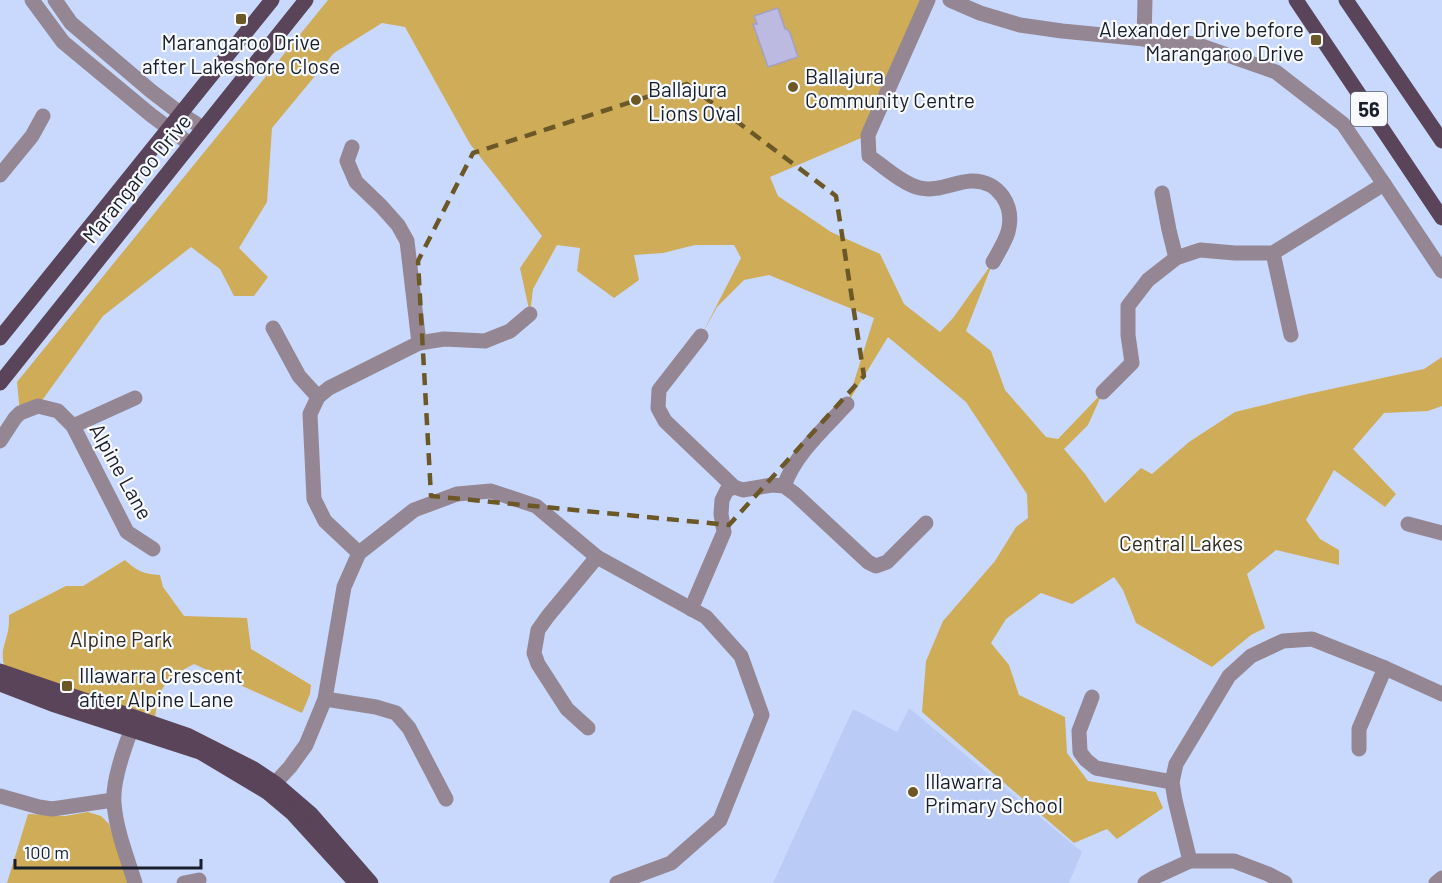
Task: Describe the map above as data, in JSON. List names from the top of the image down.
{
  "streets": {
    "main road": ["56", "Marangaroo Drive"],
    "street": ["Alpine Lane"]
  },
  "parks": ["Central Lakes", "Alpine Park"],
  "places": {
    "transit": ["Marangaroo Drive after Lakeshore Close", "Alexander Drive before Marangaroo Drive", "Illawarra Crescent after Alpine Lane"],
    "other": ["Ballajura Community Centre", "Ballajura Lions Oval", "Illawarra Primary School"]
  },
  "scale_bar": "100 m"
}
